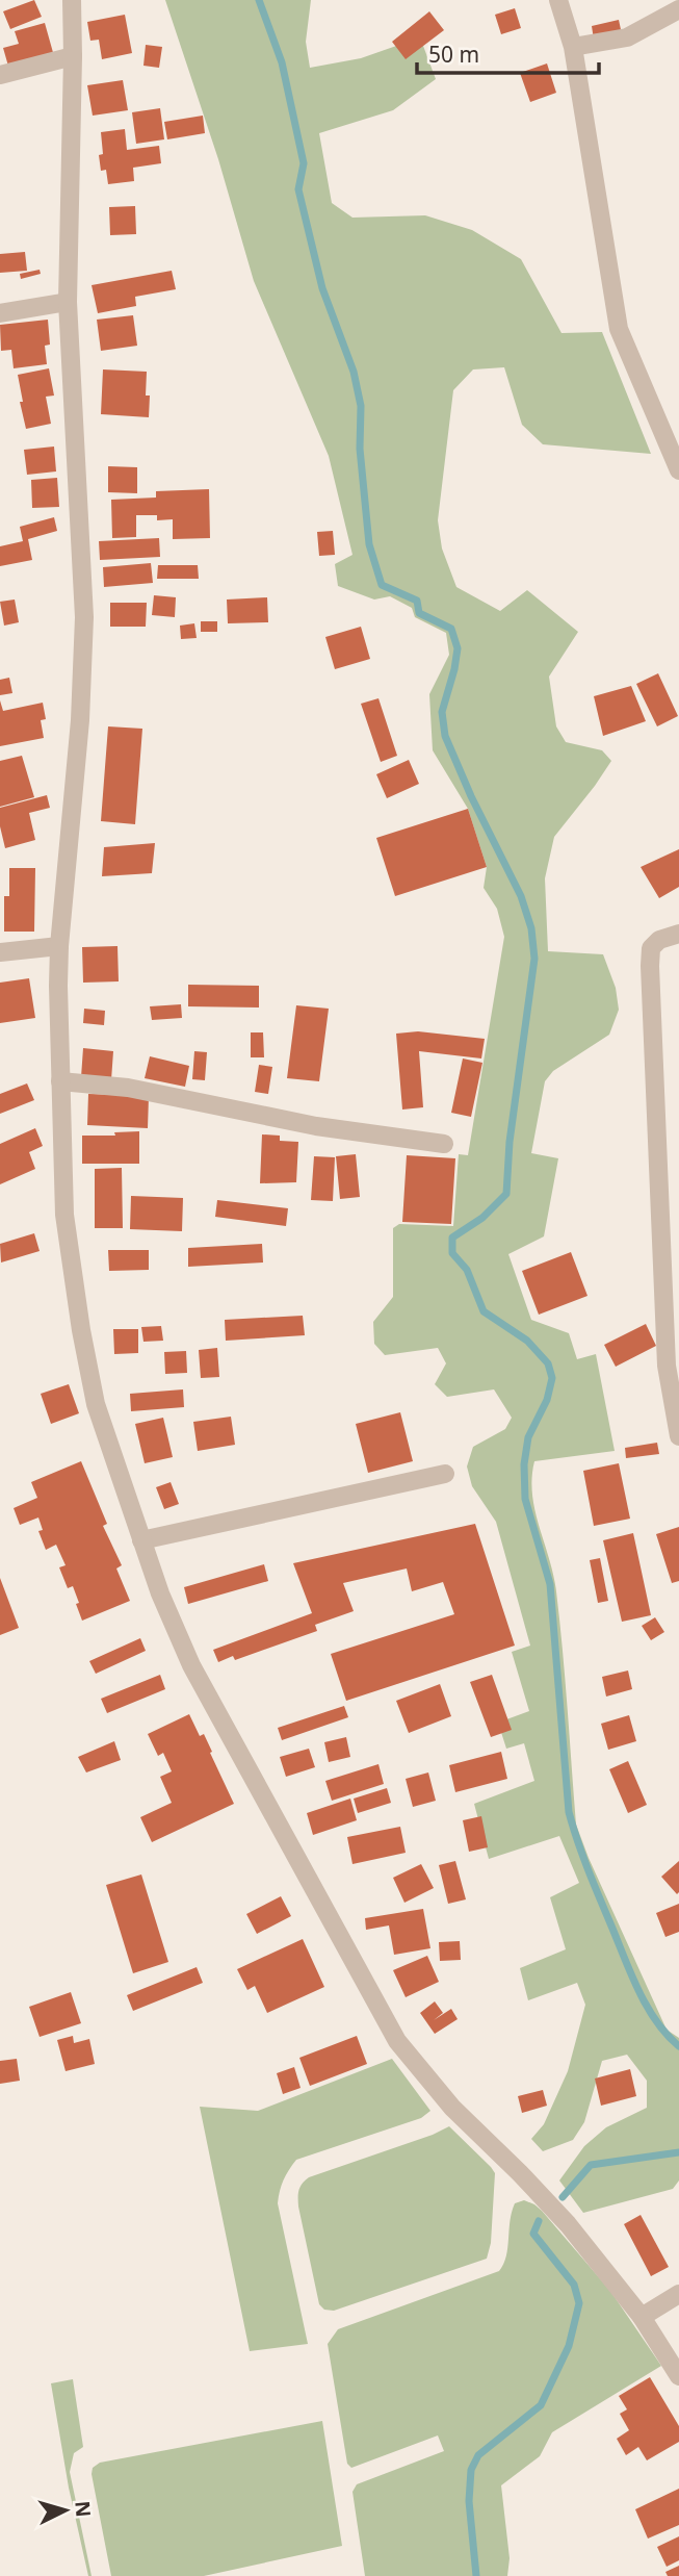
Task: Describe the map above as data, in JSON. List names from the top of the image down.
{
  "scale_bar": "50 m",
  "north": "right"
}
